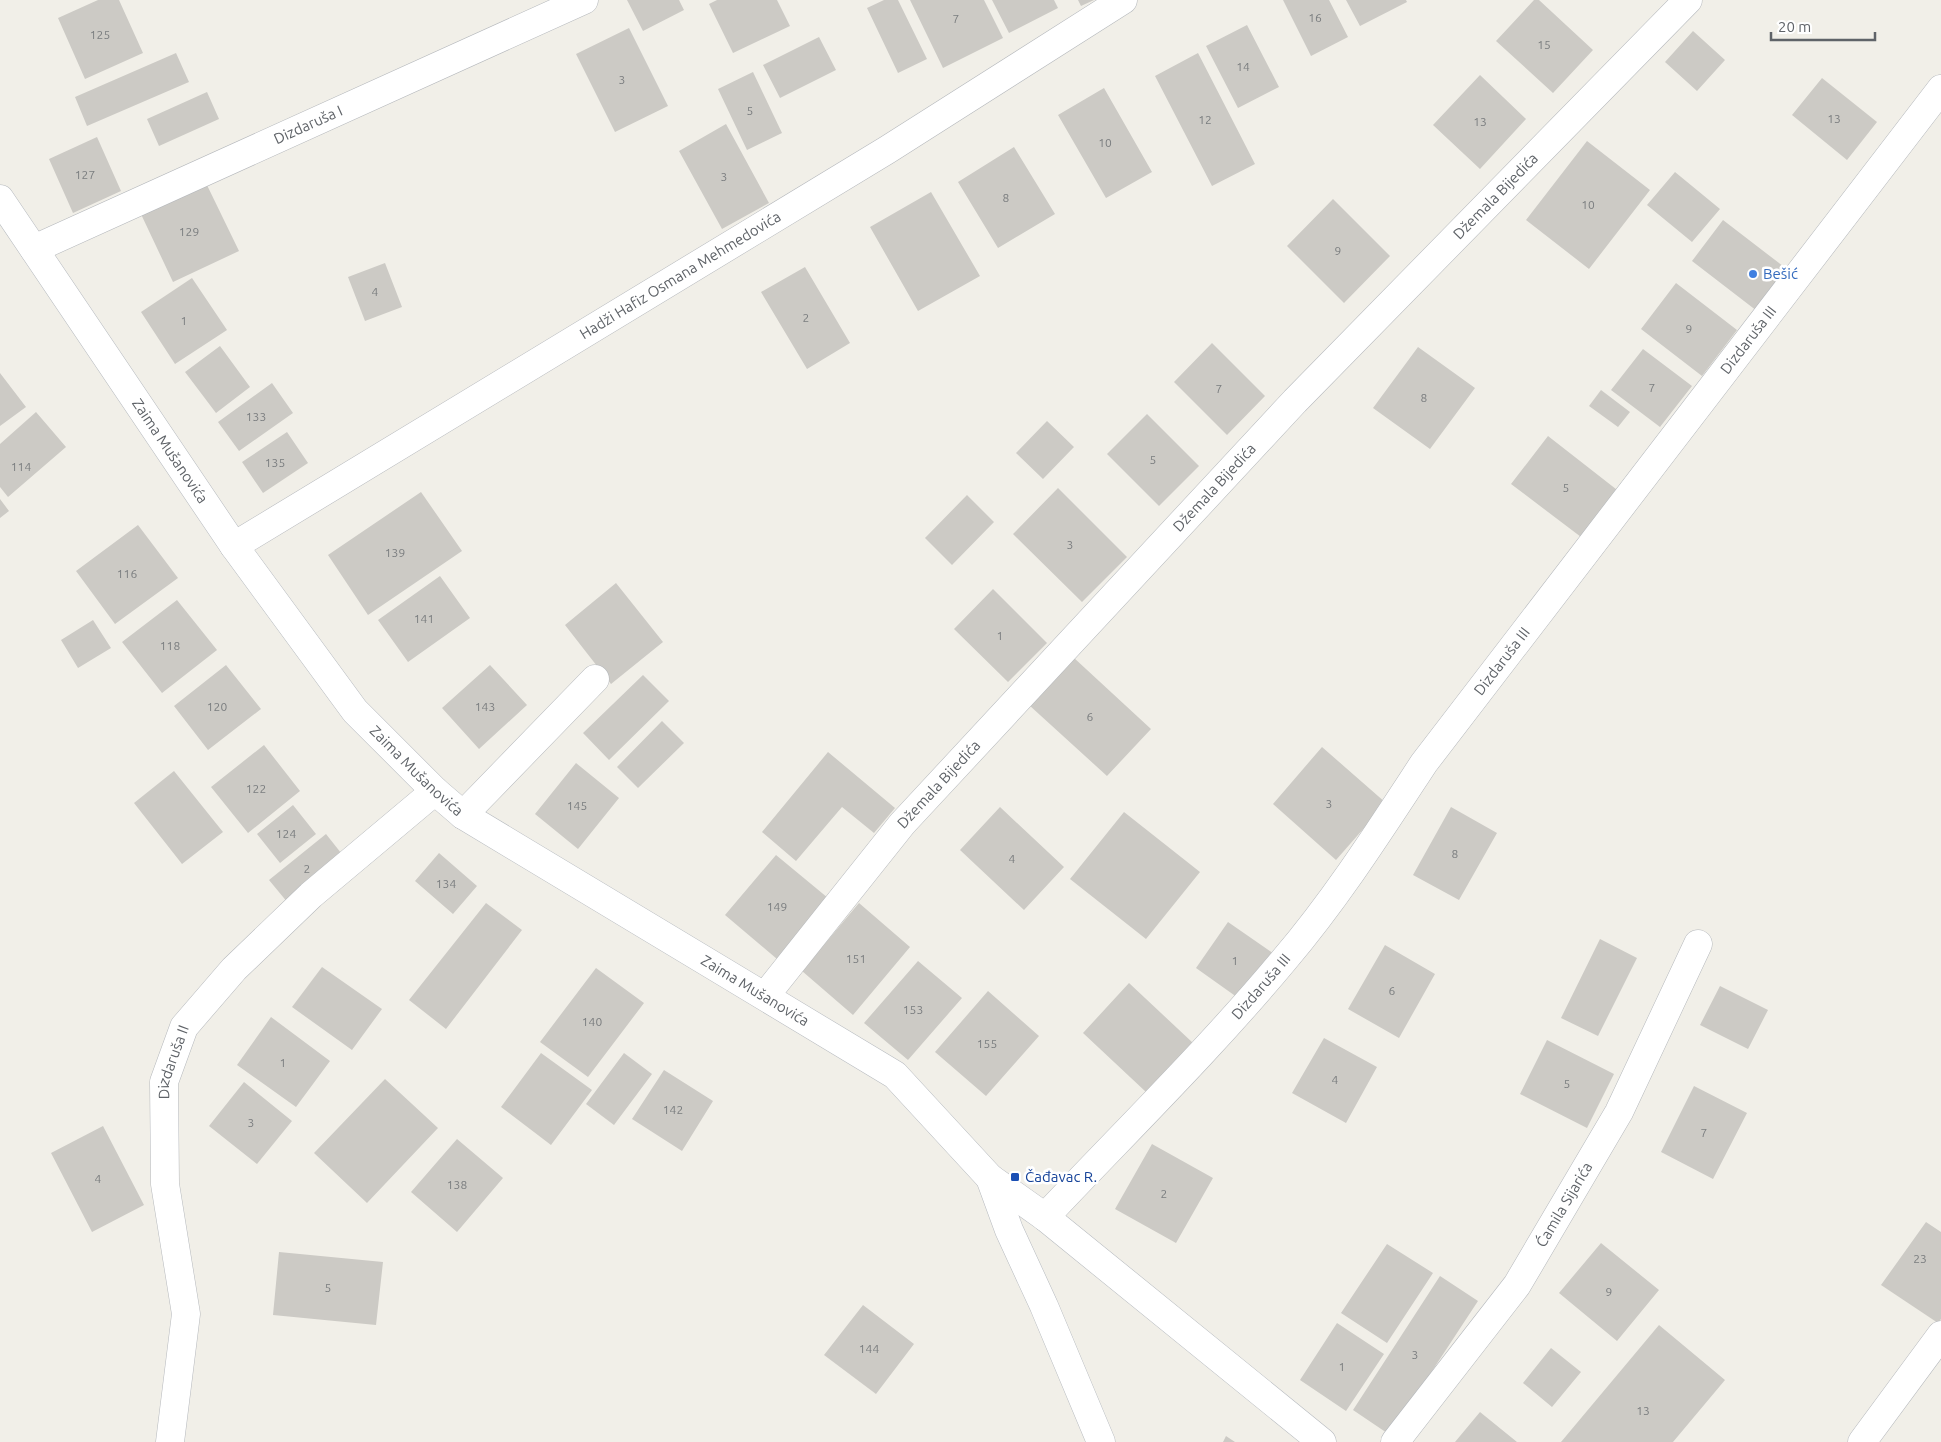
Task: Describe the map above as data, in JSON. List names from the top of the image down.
{
  "streets": {
    "street": [
      "Dizdaruša I",
      "Džemala Bijedića",
      "Hadži Hafiz Osmana Mehmedovića",
      "Dizdaruša III",
      "Zaima Mušanovića",
      "Dizdaruša II",
      "Ćamila Sijarića"
    ]
  },
  "crossings": [
    ["Dizdaruša I", "Zaima Mušanovića"],
    ["Džemala Bijedića", "Zaima Mušanovića"],
    ["Hadži Hafiz Osmana Mehmedovića", "Zaima Mušanovića"],
    ["Zaima Mušanovića", "Dizdaruša II"]
  ],
  "places": {
    "other": ["Bešić"],
    "transit": ["Čađavac R."]
  },
  "house_numbers": [
    "16",
    "7",
    "125",
    "15",
    "14",
    "3",
    "5",
    "13",
    "12",
    "13",
    "10",
    "127",
    "3",
    "8",
    "10",
    "129",
    "9",
    "4",
    "2",
    "1",
    "9",
    "7",
    "7",
    "8",
    "133",
    "5",
    "135",
    "114",
    "5",
    "3",
    "139",
    "116",
    "141",
    "1",
    "118",
    "120",
    "143",
    "6",
    "122",
    "3",
    "145",
    "124",
    "8",
    "4",
    "2",
    "134",
    "149",
    "151",
    "1",
    "6",
    "153",
    "140",
    "155",
    "1",
    "4",
    "5",
    "142",
    "3",
    "7",
    "4",
    "138",
    "2",
    "23",
    "5",
    "9",
    "144",
    "3",
    "1",
    "13"
  ],
  "scale_bar": "20 m"
}
